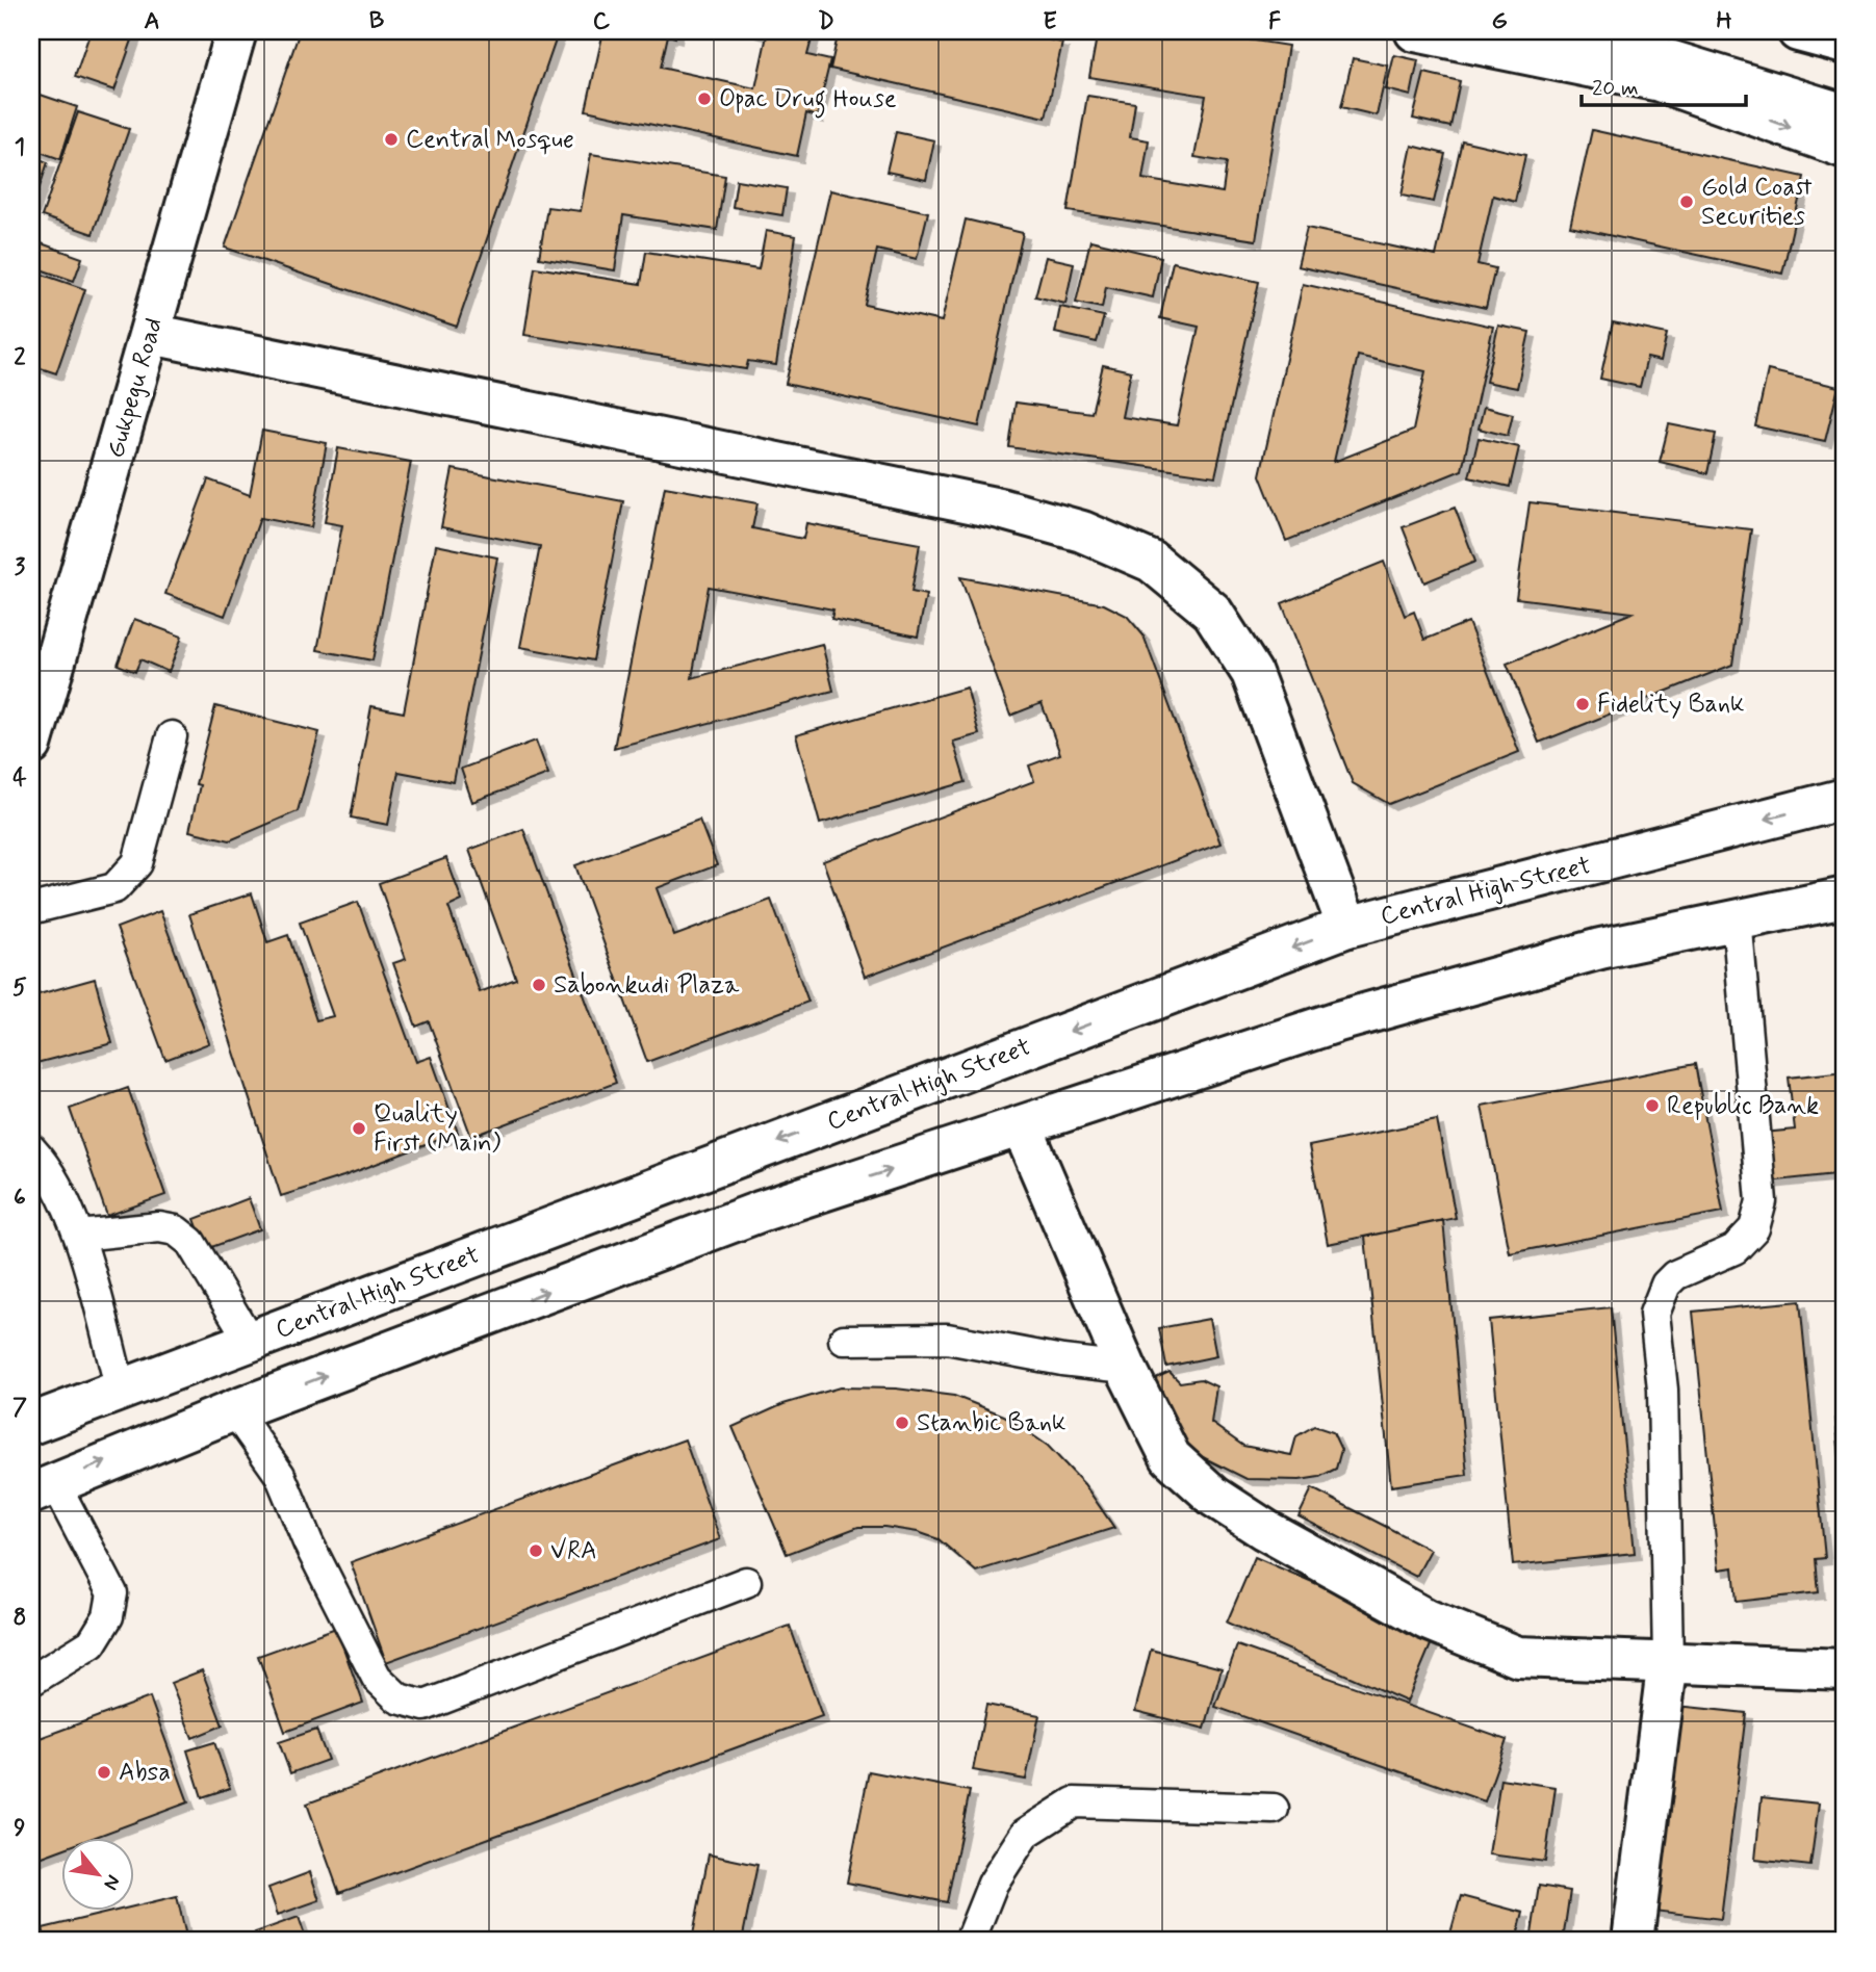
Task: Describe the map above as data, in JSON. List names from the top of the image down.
{
  "streets": {
    "main road": ["Gukpegu Road", "Central High Street"]
  },
  "places": [
    "Opac Drug House",
    "Central Mosque",
    "Gold Coast Securities",
    "Fidelity Bank",
    "Sabonkudi Plaza",
    "Republic Bank",
    "Quality First (Main)",
    "Stanbic Bank",
    "VRA",
    "Absa"
  ],
  "scale_bar": "20 m",
  "north": "bottom right",
  "grid": {
    "columns": [
      "A",
      "B",
      "C",
      "D",
      "E",
      "F",
      "G",
      "H"
    ],
    "rows": [
      "1",
      "2",
      "3",
      "4",
      "5",
      "6",
      "7",
      "8",
      "9"
    ]
  }
}
